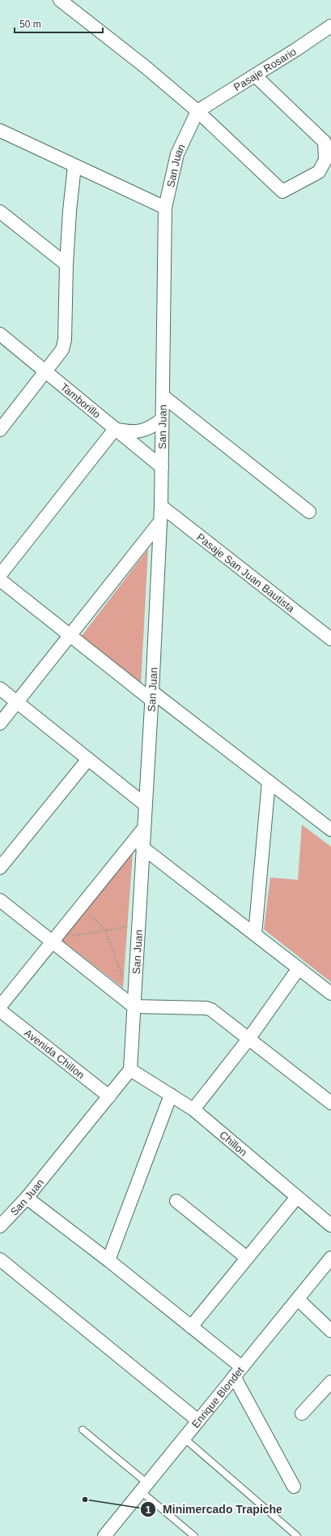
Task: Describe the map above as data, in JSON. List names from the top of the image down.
{
  "streets": {
    "street": [
      "Pasaje Rosario",
      "San Juan",
      "Tamborillo",
      "Pasaje San Juan Bautista",
      "Avenida Chillon",
      "Chillon",
      "Enrique Blondet"
    ]
  },
  "crossings": [
    ["Pasaje Rosario", "San Juan"],
    ["San Juan", "Tamborillo"],
    ["San Juan", "Pasaje San Juan Bautista"],
    ["San Juan", "Avenida Chillon"],
    ["San Juan", "Chillon"]
  ],
  "places": ["Minimercado Trapiche"],
  "scale_bar": "50 m"
}
